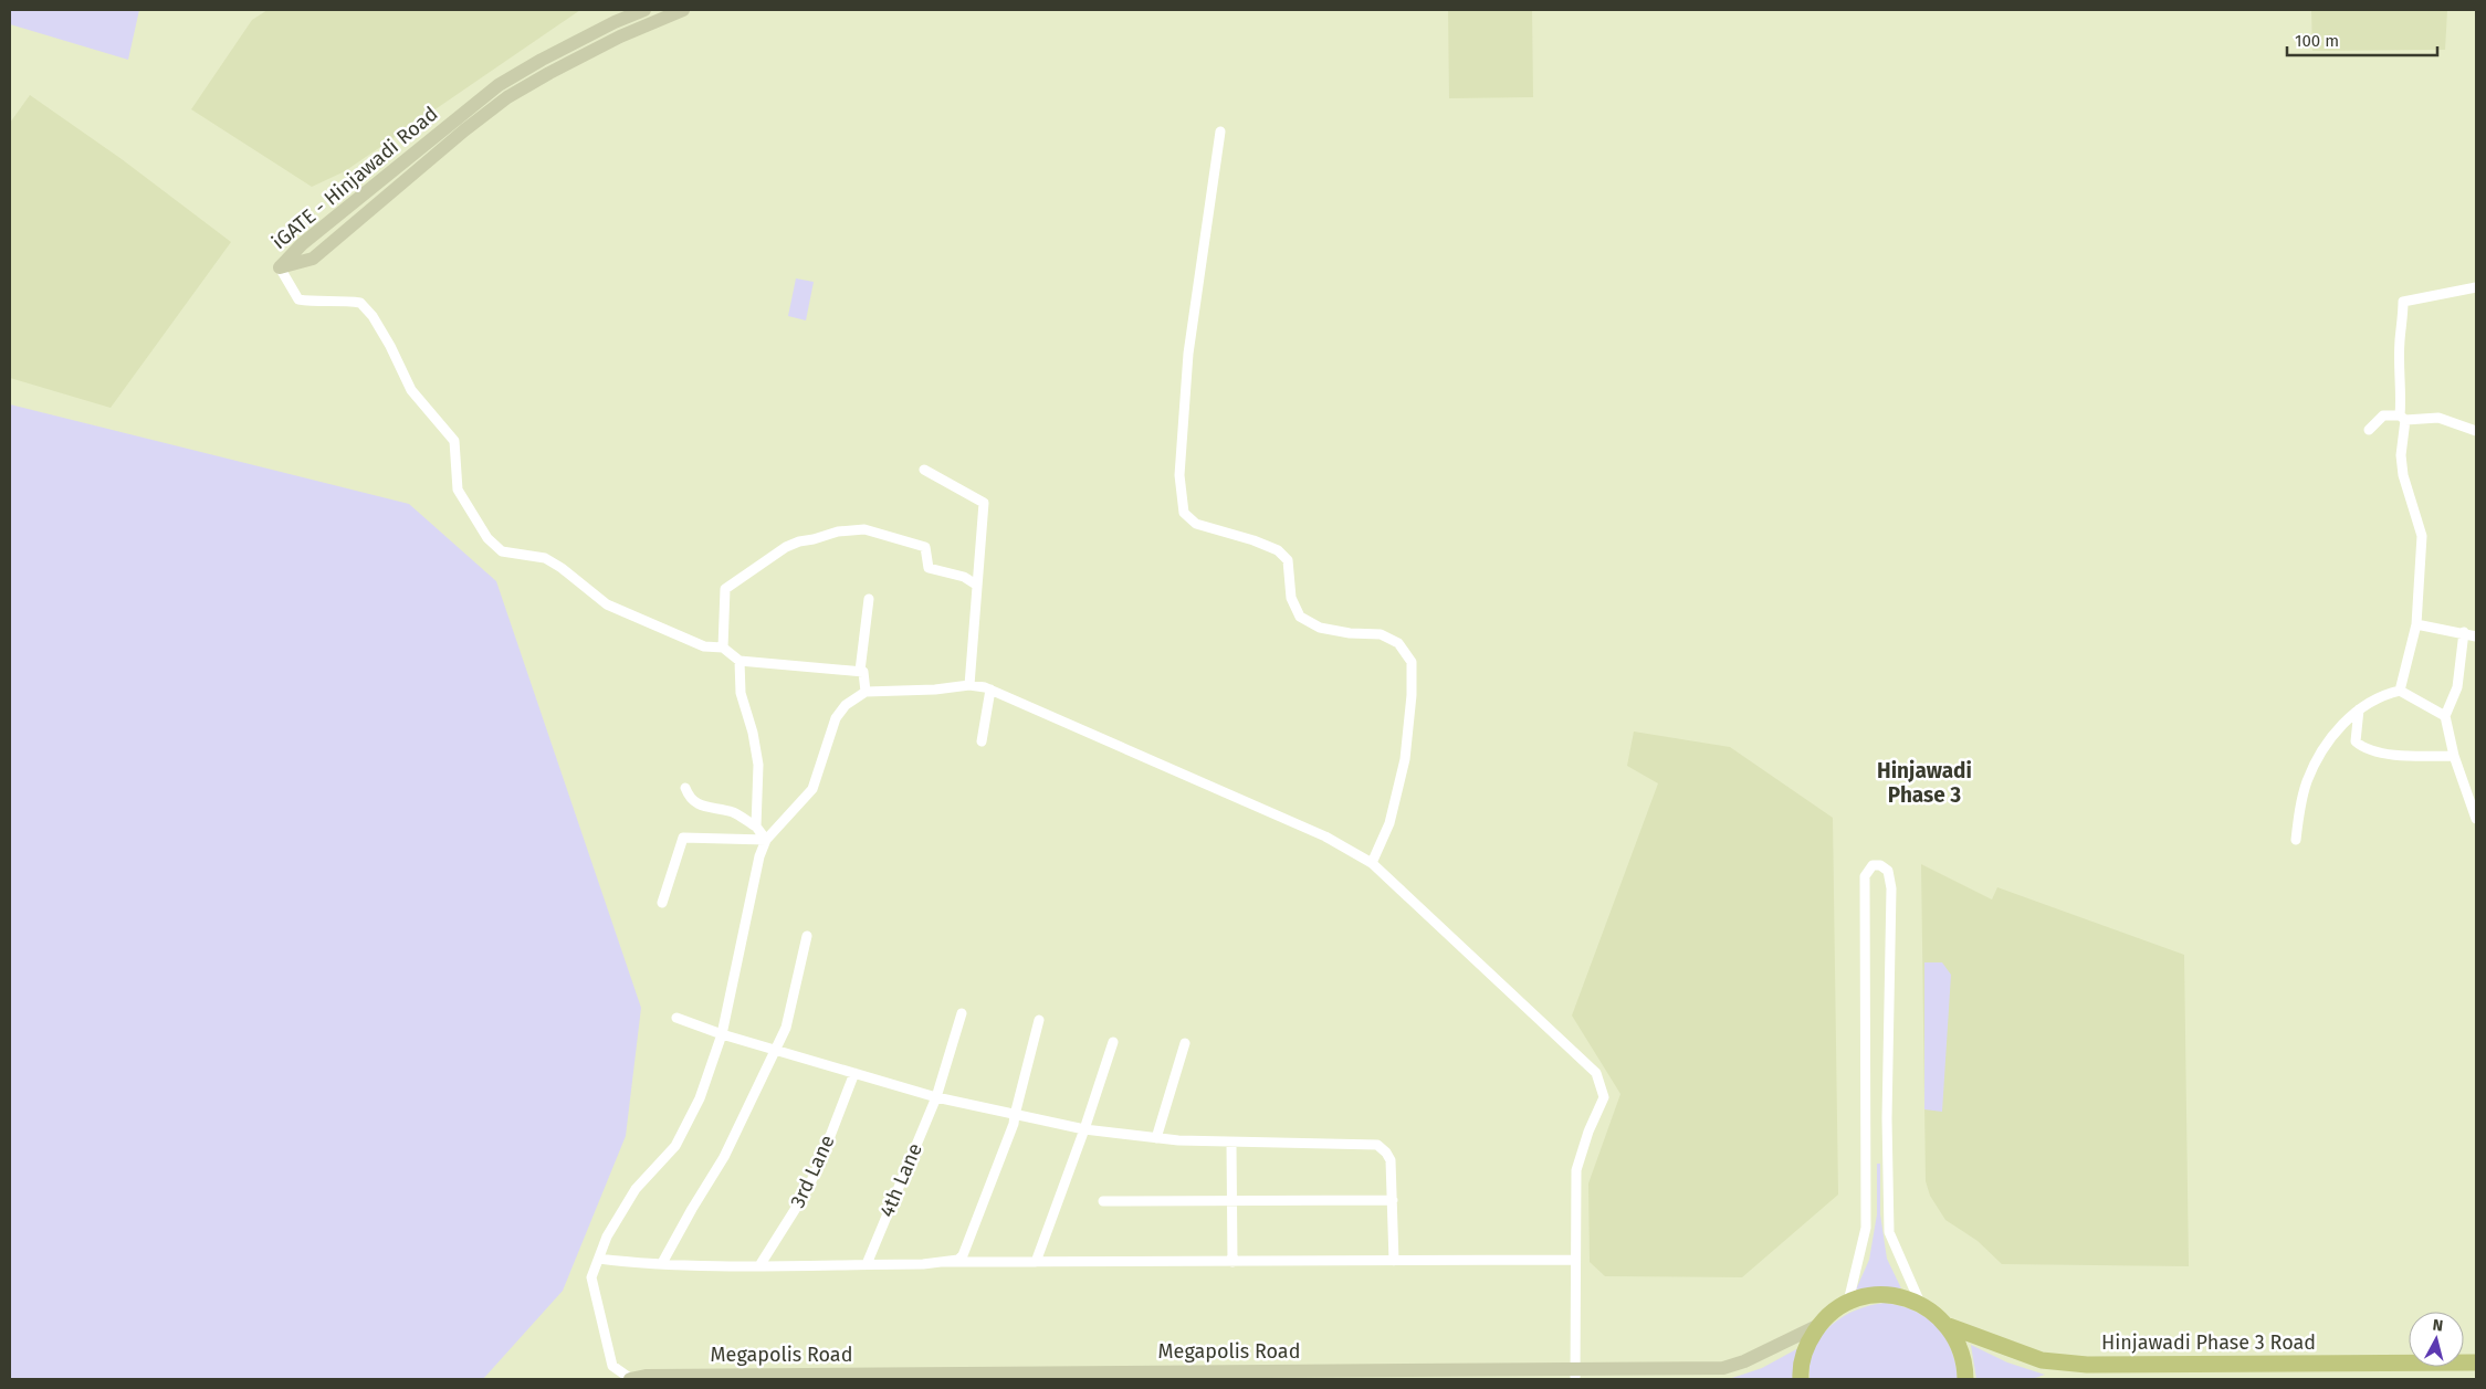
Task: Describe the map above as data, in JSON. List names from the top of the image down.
{
  "streets": {
    "main road": ["Hinjawadi Phase 3 Road"],
    "street": [
      "iGATE - Hinjawadi Road",
      "3rd Lane",
      "4th Lane",
      "Megapolis Road"
    ]
  },
  "districts": ["Hinjawadi Phase 3"],
  "scale_bar": "100 m",
  "north": "top"
}
